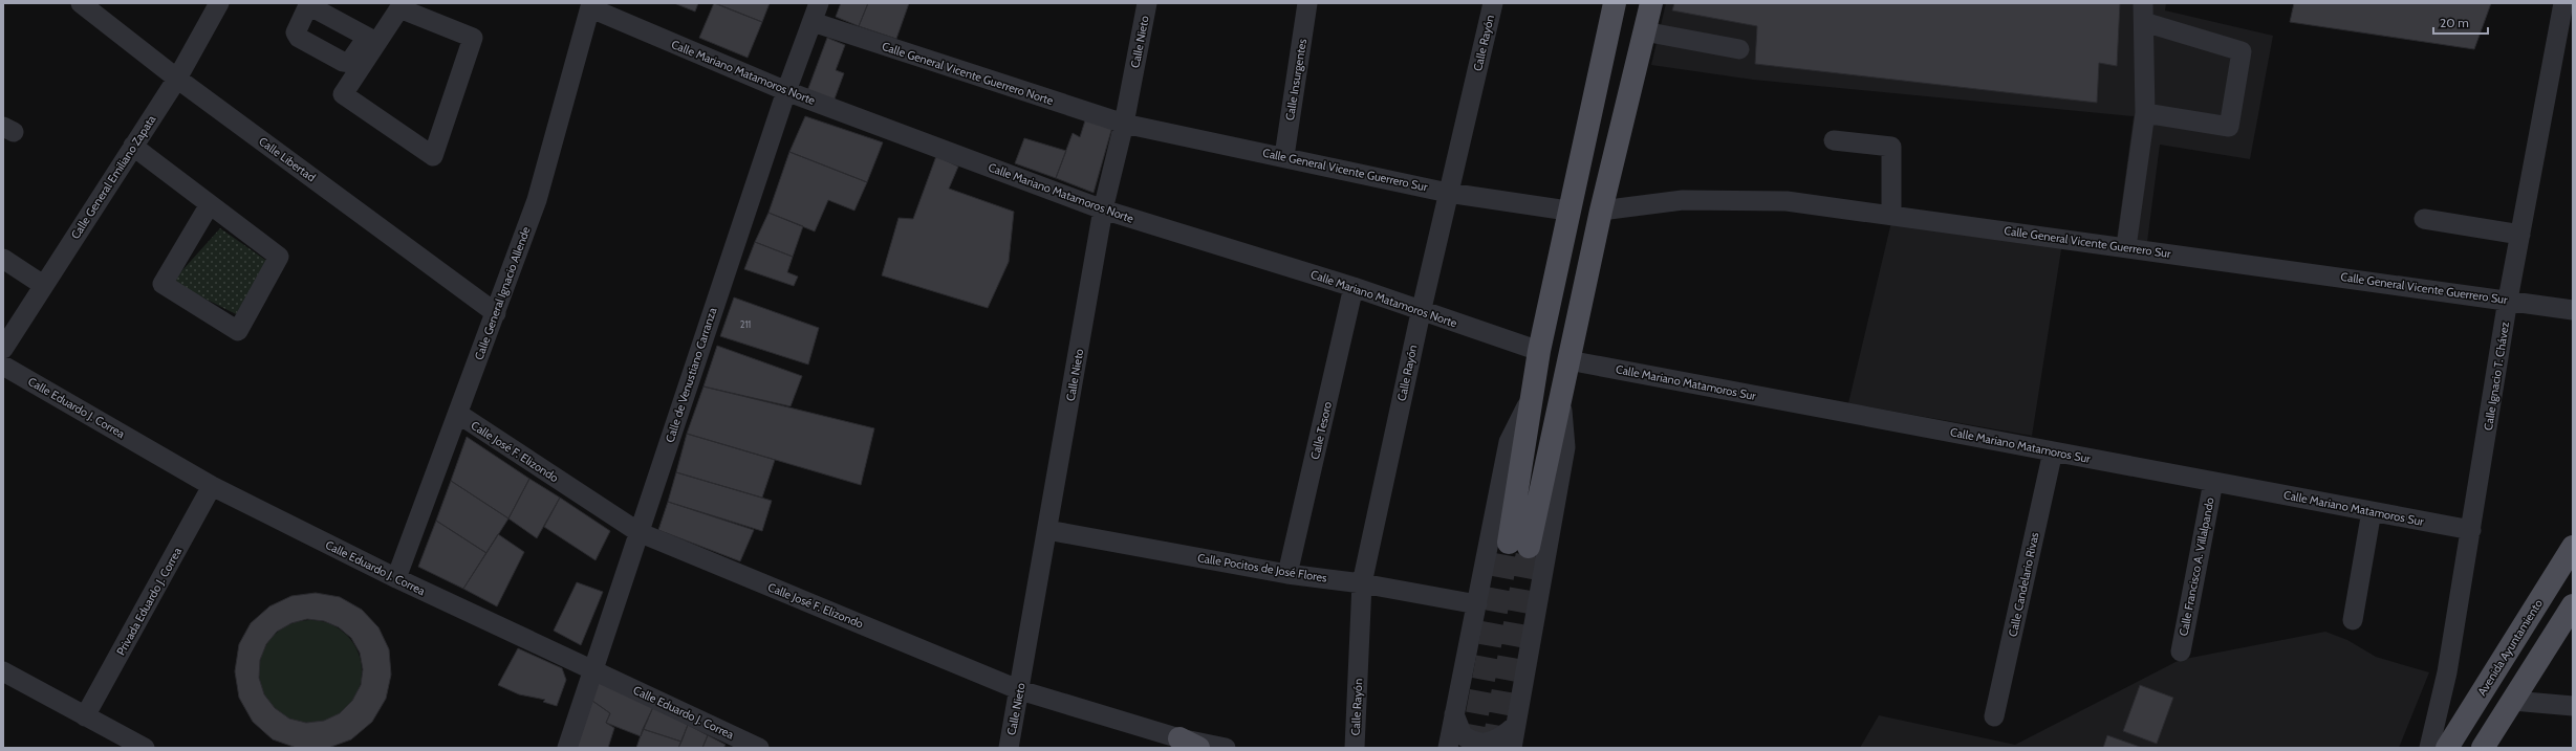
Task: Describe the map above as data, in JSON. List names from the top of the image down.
{
  "streets": {
    "main road": ["Avenida Ayuntamiento"],
    "street": [
      "Calle Nieto",
      "Calle Rayón",
      "Calle Mariano Matamoros Norte",
      "Calle General Vicente Guerrero Norte",
      "Calle Insurgentes",
      "Calle Libertad",
      "Calle General Vicente Guerrero Sur",
      "Calle General Emiliano Zapata",
      "Calle General Ignacio Allende",
      "Calle de Venustiano Carranza",
      "Calle Ignacio T. Chávez",
      "Calle Mariano Matamoros Sur",
      "Calle Eduardo J. Correa",
      "Calle Tesoro",
      "Calle José F. Elizondo",
      "Calle Francisco A. Villalpando",
      "Calle Pocitos de José Flores",
      "Calle Candelario Rivas",
      "Privada Eduardo J. Correa"
    ]
  },
  "crossings": [
    ["Calle Nieto", "Calle Mariano Matamoros Norte"],
    ["Calle Nieto", "Calle General Vicente Guerrero Norte"],
    ["Calle Nieto", "Calle General Vicente Guerrero Sur"],
    ["Calle Nieto", "Calle José F. Elizondo"],
    ["Calle Nieto", "Calle Pocitos de José Flores"],
    ["Calle Rayón", "Calle Mariano Matamoros Norte"],
    ["Calle Rayón", "Calle General Vicente Guerrero Sur"],
    ["Calle Rayón", "Calle Pocitos de José Flores"],
    ["Calle Mariano Matamoros Norte", "Calle General Ignacio Allende"],
    ["Calle Mariano Matamoros Norte", "Calle de Venustiano Carranza"],
    ["Calle Mariano Matamoros Norte", "Calle Tesoro"],
    ["Calle General Vicente Guerrero Norte", "Calle General Vicente Guerrero Sur"],
    ["Calle General Vicente Guerrero Norte", "Calle de Venustiano Carranza"],
    ["Calle Insurgentes", "Calle General Vicente Guerrero Sur"],
    ["Calle Libertad", "Calle General Emiliano Zapata"],
    ["Calle Libertad", "Calle General Ignacio Allende"],
    ["Calle General Vicente Guerrero Sur", "Calle Ignacio T. Chávez"],
    ["Calle General Ignacio Allende", "Calle Eduardo J. Correa"],
    ["Calle General Ignacio Allende", "Calle José F. Elizondo"],
    ["Calle de Venustiano Carranza", "Calle Eduardo J. Correa"],
    ["Calle de Venustiano Carranza", "Calle José F. Elizondo"],
    ["Calle Ignacio T. Chávez", "Calle Mariano Matamoros Sur"],
    ["Calle Mariano Matamoros Sur", "Calle Francisco A. Villalpando"],
    ["Calle Mariano Matamoros Sur", "Calle Candelario Rivas"],
    ["Calle Eduardo J. Correa", "Privada Eduardo J. Correa"],
    ["Calle Tesoro", "Calle Pocitos de José Flores"]
  ],
  "house_numbers": ["211"],
  "scale_bar": "20 m"
}
